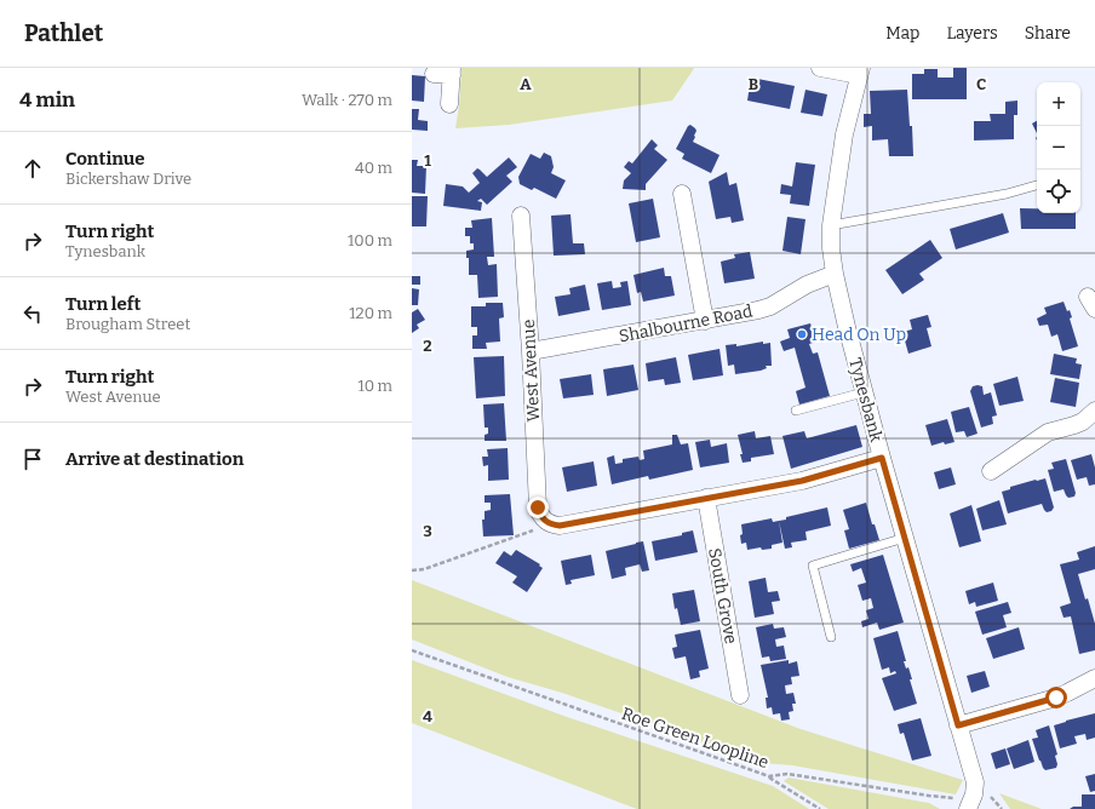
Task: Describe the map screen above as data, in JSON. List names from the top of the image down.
{
  "streets": {
    "street": [
      "Shalbourne Road",
      "West Avenue",
      "Tynesbank",
      "South Grove"
    ],
    "path": ["Roe Green Loopline"]
  },
  "crossings": [
    ["Shalbourne Road", "West Avenue"],
    ["Shalbourne Road", "Tynesbank"],
    ["Tynesbank", "Roe Green Loopline"]
  ],
  "places": ["Head On Up"],
  "page": {
    "header": "Pathlet",
    "nav": ["Map", "Layers", "Share"],
    "heading": ["4 min", "Walk · 270 m"],
    "map_buttons": ["+", "−"],
    "list": [
      ["Continue", "Bickershaw Drive", "40 m"],
      ["Turn right", "Tynesbank", "100 m"],
      ["Turn left", "Brougham Street", "120 m"],
      ["Turn right", "West Avenue", "10 m"],
      "Arrive at destination"
    ]
  },
  "grid": {
    "columns": ["A", "B", "C"],
    "rows": [
      "1",
      "2",
      "3",
      "4"
    ]
  }
}
